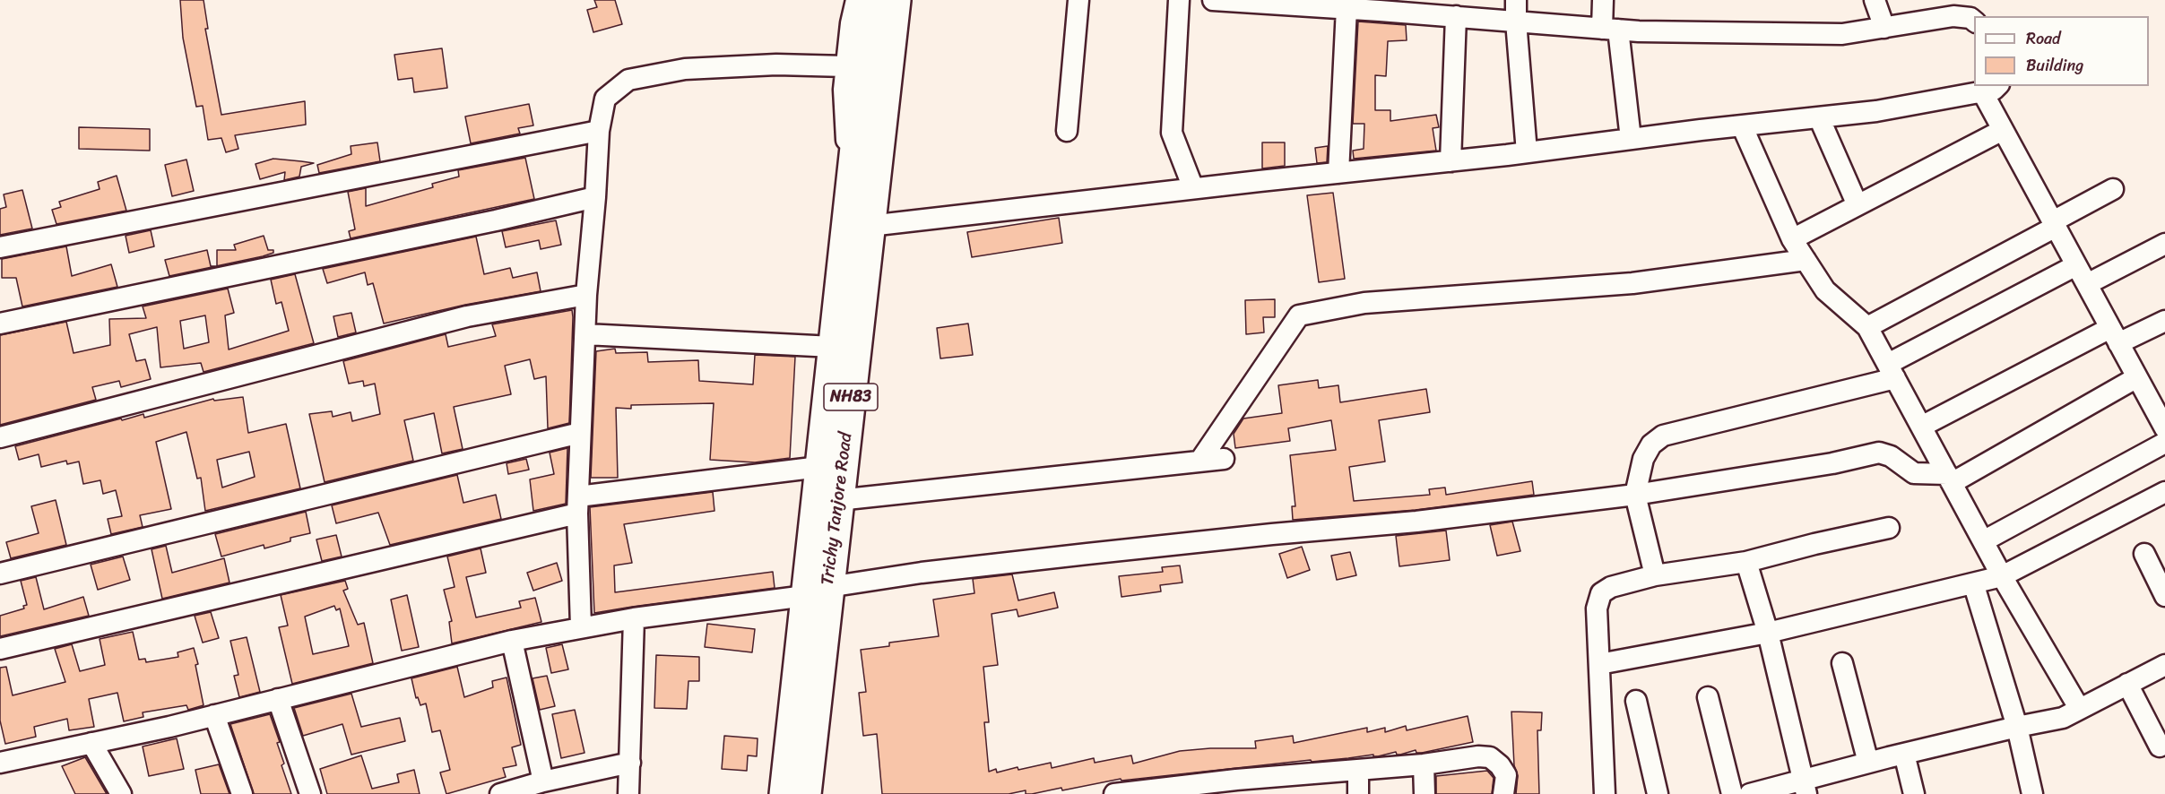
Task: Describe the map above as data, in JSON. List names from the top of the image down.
{
  "streets": {
    "highway": ["NH83", "Trichy Tanjore Road"]
  },
  "legend": ["Road", "Building"]
}
